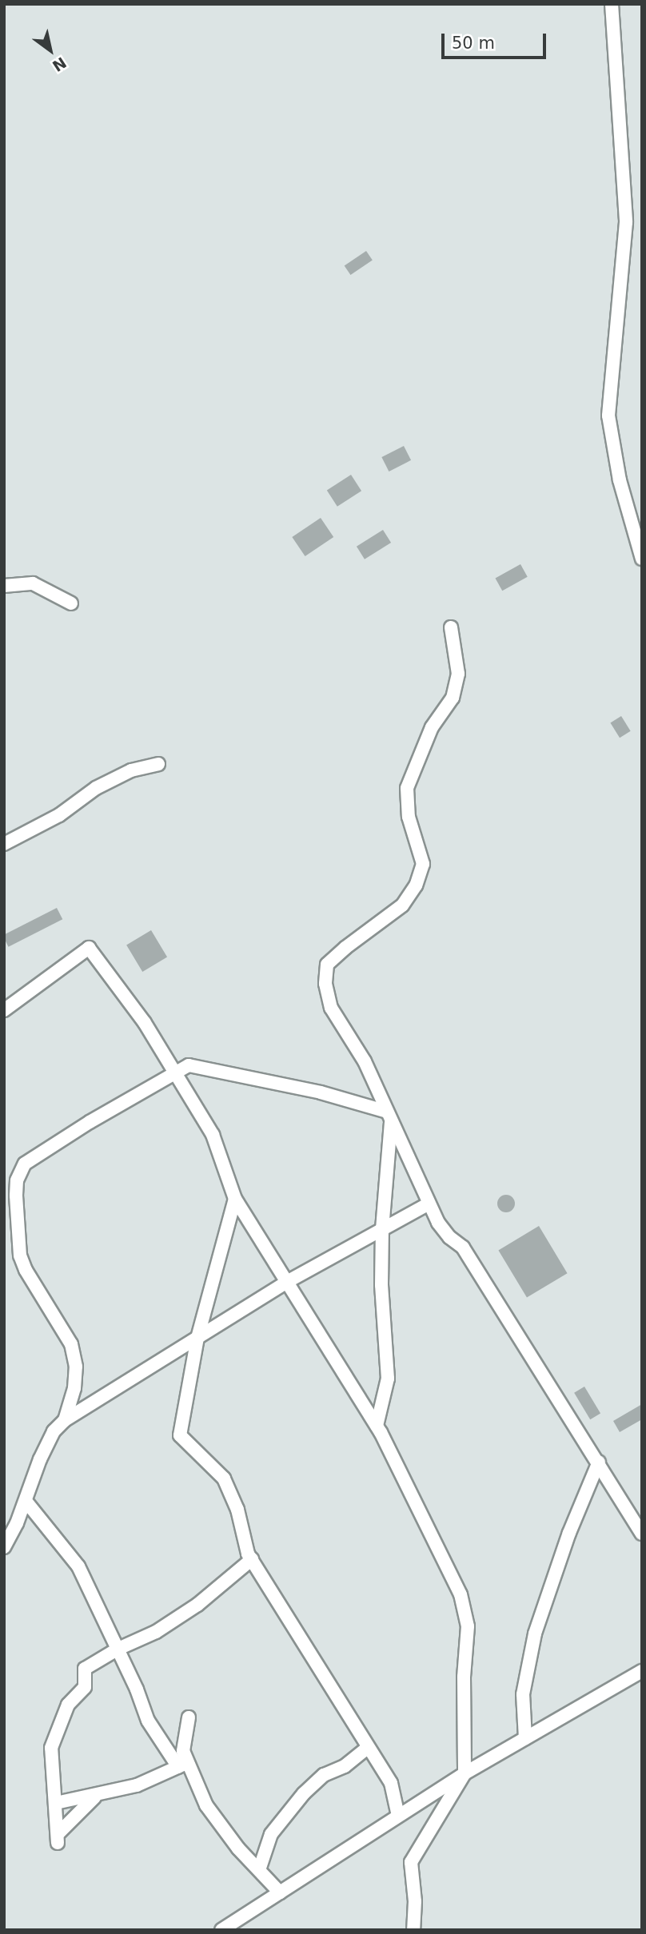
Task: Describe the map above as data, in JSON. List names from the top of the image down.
{
  "scale_bar": "50 m",
  "north": "bottom right"
}
